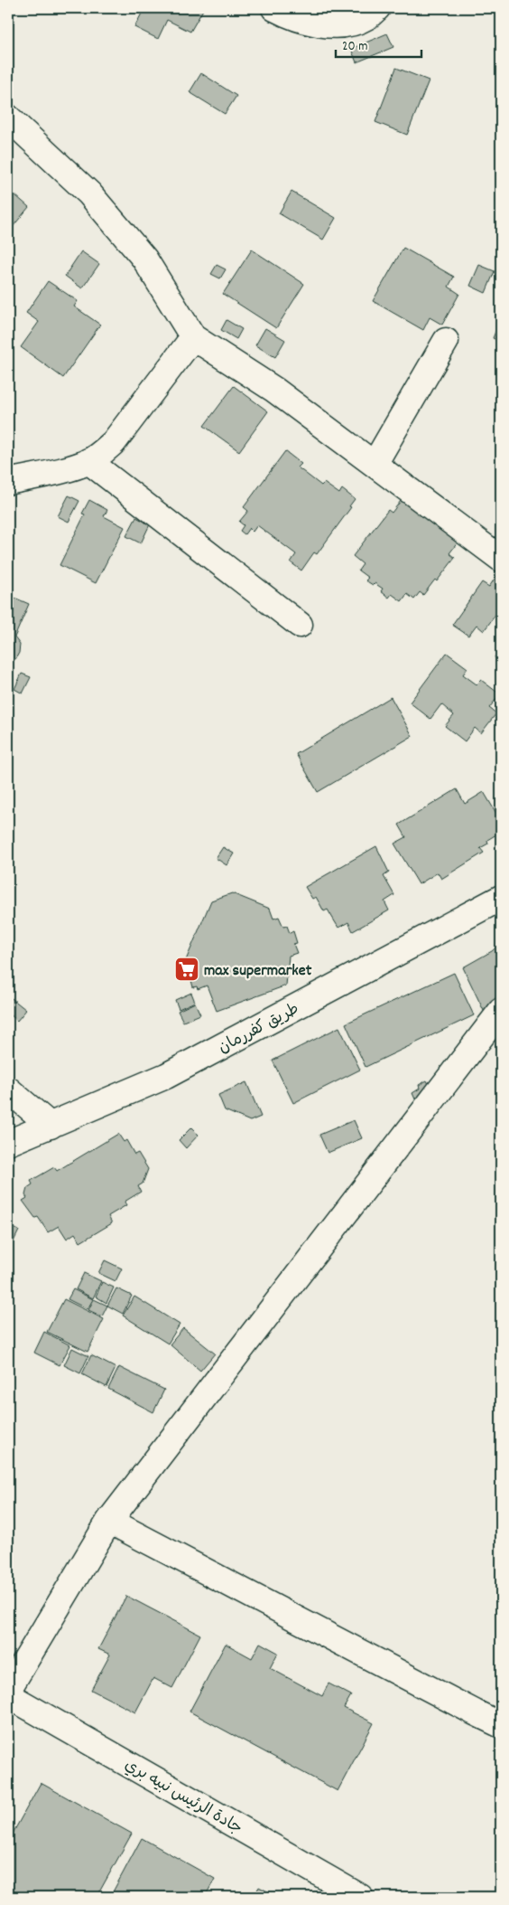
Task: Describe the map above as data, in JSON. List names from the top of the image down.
{
  "streets": {
    "street": ["طريق كفررمان", "جادة الرئيس نبيه بري"]
  },
  "places": {
    "supermarket": ["max supermarket"]
  },
  "scale_bar": "20 m"
}
